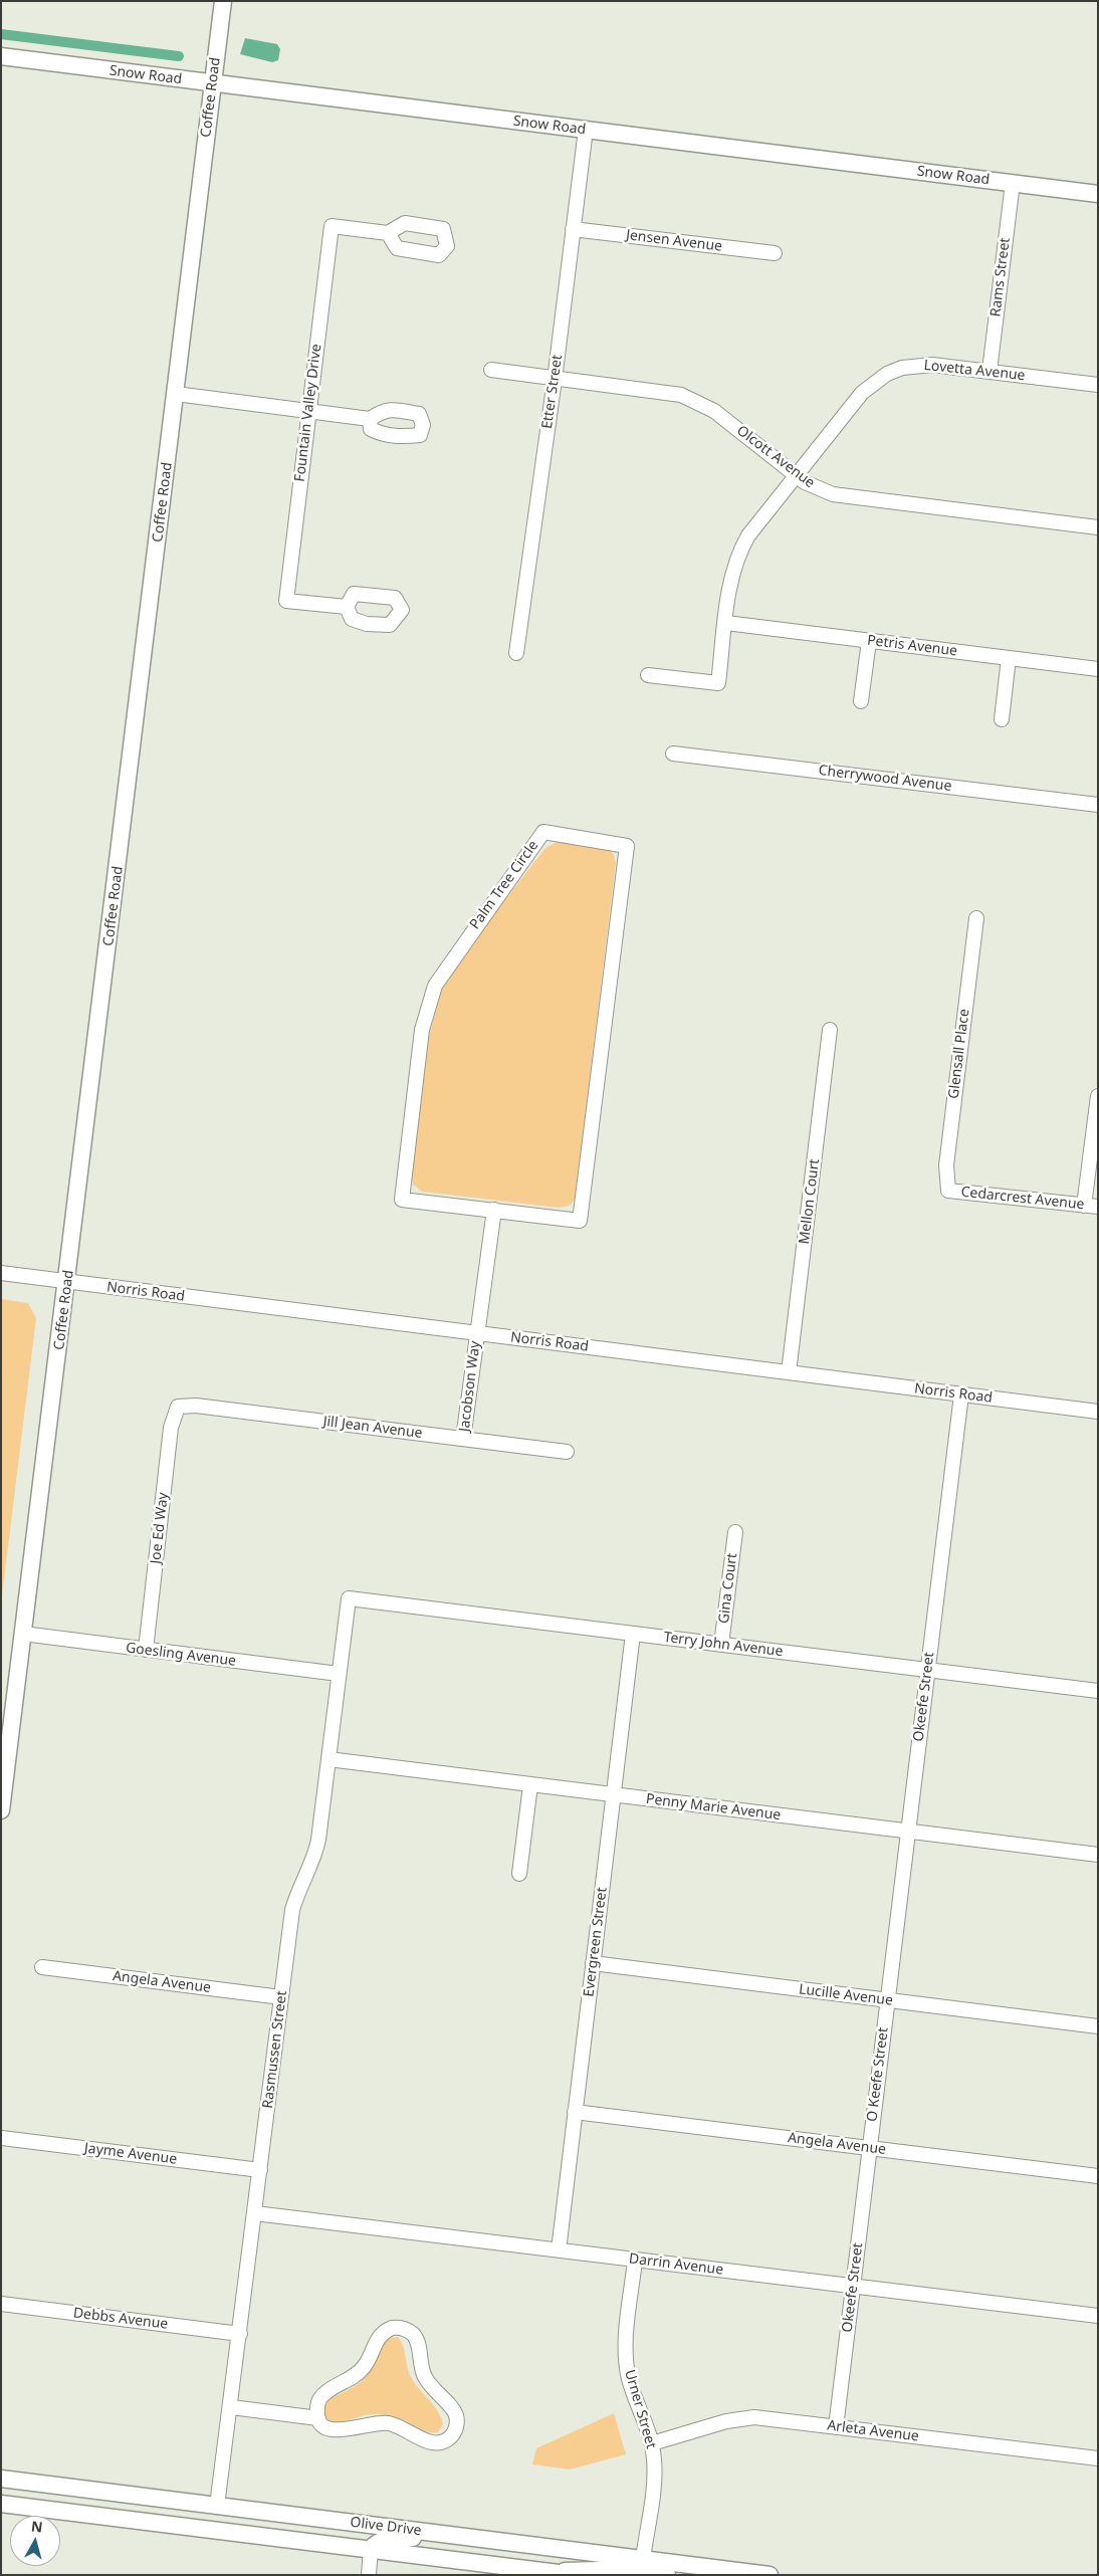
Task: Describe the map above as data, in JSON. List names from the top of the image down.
{
  "streets": {
    "main road": ["Snow Road", "Coffee Road", "Olive Drive"],
    "street": [
      "Jensen Avenue",
      "Rams Street",
      "Lovetta Avenue",
      "Etter Street",
      "Fountain Valley Drive",
      "Olcott Avenue",
      "Petris Avenue",
      "Cherrywood Avenue",
      "Palm Tree Circle",
      "Glensall Place",
      "Cedarcrest Avenue",
      "Mellon Court",
      "Norris Road",
      "Jacobson Way",
      "Jill Jean Avenue",
      "Joe Ed Way",
      "Gina Court",
      "Terry John Avenue",
      "Goesling Avenue",
      "Okeefe Street",
      "Penny Marie Avenue",
      "Evergreen Street",
      "Angela Avenue",
      "Lucille Avenue",
      "Rasmussen Street",
      "O Keefe Street",
      "Jayme Avenue",
      "Darrin Avenue",
      "Debbs Avenue",
      "Urner Street",
      "Arleta Avenue"
    ]
  },
  "crossings": [
    ["Snow Road", "Coffee Road"],
    ["Snow Road", "Rams Street"],
    ["Snow Road", "Etter Street"],
    ["Coffee Road", "Norris Road"],
    ["Coffee Road", "Goesling Avenue"],
    ["Jensen Avenue", "Etter Street"],
    ["Rams Street", "Lovetta Avenue"],
    ["Lovetta Avenue", "Olcott Avenue"],
    ["Lovetta Avenue", "Petris Avenue"],
    ["Etter Street", "Olcott Avenue"],
    ["Glensall Place", "Cedarcrest Avenue"],
    ["Mellon Court", "Norris Road"],
    ["Norris Road", "Jacobson Way"],
    ["Norris Road", "Okeefe Street"],
    ["Jacobson Way", "Jill Jean Avenue"],
    ["Jill Jean Avenue", "Joe Ed Way"],
    ["Joe Ed Way", "Goesling Avenue"],
    ["Gina Court", "Terry John Avenue"],
    ["Terry John Avenue", "Okeefe Street"],
    ["Terry John Avenue", "Evergreen Street"],
    ["Terry John Avenue", "Rasmussen Street"],
    ["Goesling Avenue", "Rasmussen Street"],
    ["Okeefe Street", "Penny Marie Avenue"],
    ["Okeefe Street", "Angela Avenue"],
    ["Okeefe Street", "Lucille Avenue"],
    ["Okeefe Street", "O Keefe Street"],
    ["Okeefe Street", "Darrin Avenue"],
    ["Okeefe Street", "Arleta Avenue"],
    ["Penny Marie Avenue", "Evergreen Street"],
    ["Penny Marie Avenue", "Rasmussen Street"],
    ["Evergreen Street", "Angela Avenue"],
    ["Evergreen Street", "Lucille Avenue"],
    ["Evergreen Street", "Darrin Avenue"],
    ["Angela Avenue", "Rasmussen Street"],
    ["Angela Avenue", "O Keefe Street"],
    ["Lucille Avenue", "O Keefe Street"],
    ["Rasmussen Street", "Jayme Avenue"],
    ["Rasmussen Street", "Darrin Avenue"],
    ["Rasmussen Street", "Debbs Avenue"],
    ["Rasmussen Street", "Olive Drive"],
    ["Darrin Avenue", "Urner Street"],
    ["Urner Street", "Arleta Avenue"],
    ["Urner Street", "Olive Drive"]
  ],
  "north": "top"
}
